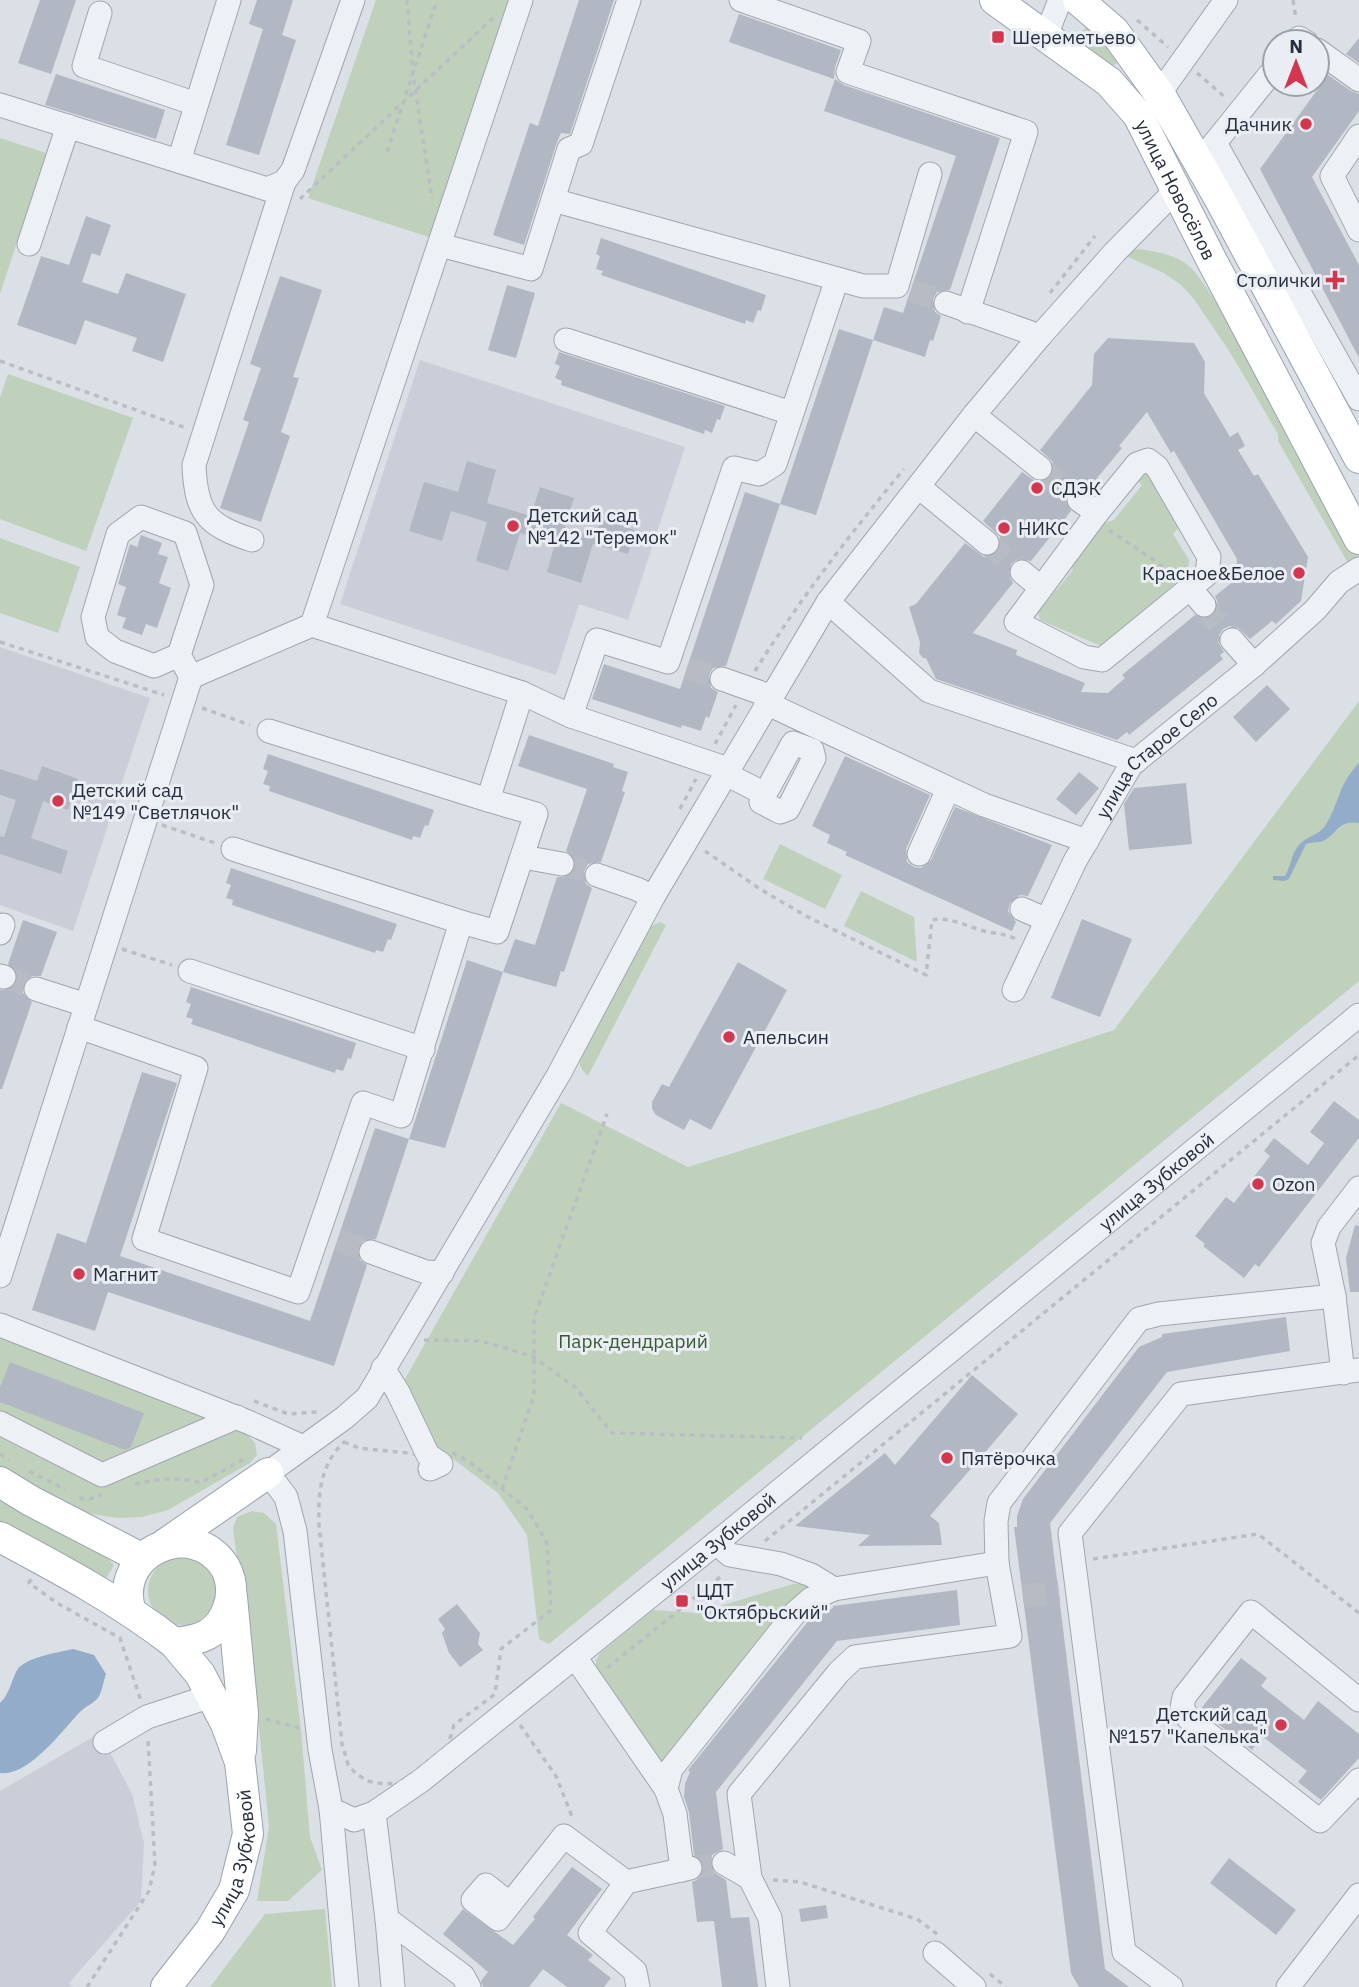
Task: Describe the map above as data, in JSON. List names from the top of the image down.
{
  "streets": {
    "main road": ["улица Новосёлов", "улица Зубковой"],
    "street": ["улица Старое Село"]
  },
  "parks": ["Парк-дендрарий"],
  "places": {
    "transit": ["Шереметьево", "ЦДТ \"Октябрьский\""],
    "other": [
      "Дачник",
      "СДЭК",
      "Детский сад №142 \"Теремок\"",
      "НИКС",
      "Красное&Белое",
      "Детский сад №149 \"Светлячок\"",
      "Апельсин",
      "Ozon",
      "Магнит",
      "Пятёрочка",
      "Детский сад №157 \"Капелька\""
    ],
    "health": ["Столички"]
  },
  "north": "top"
}
